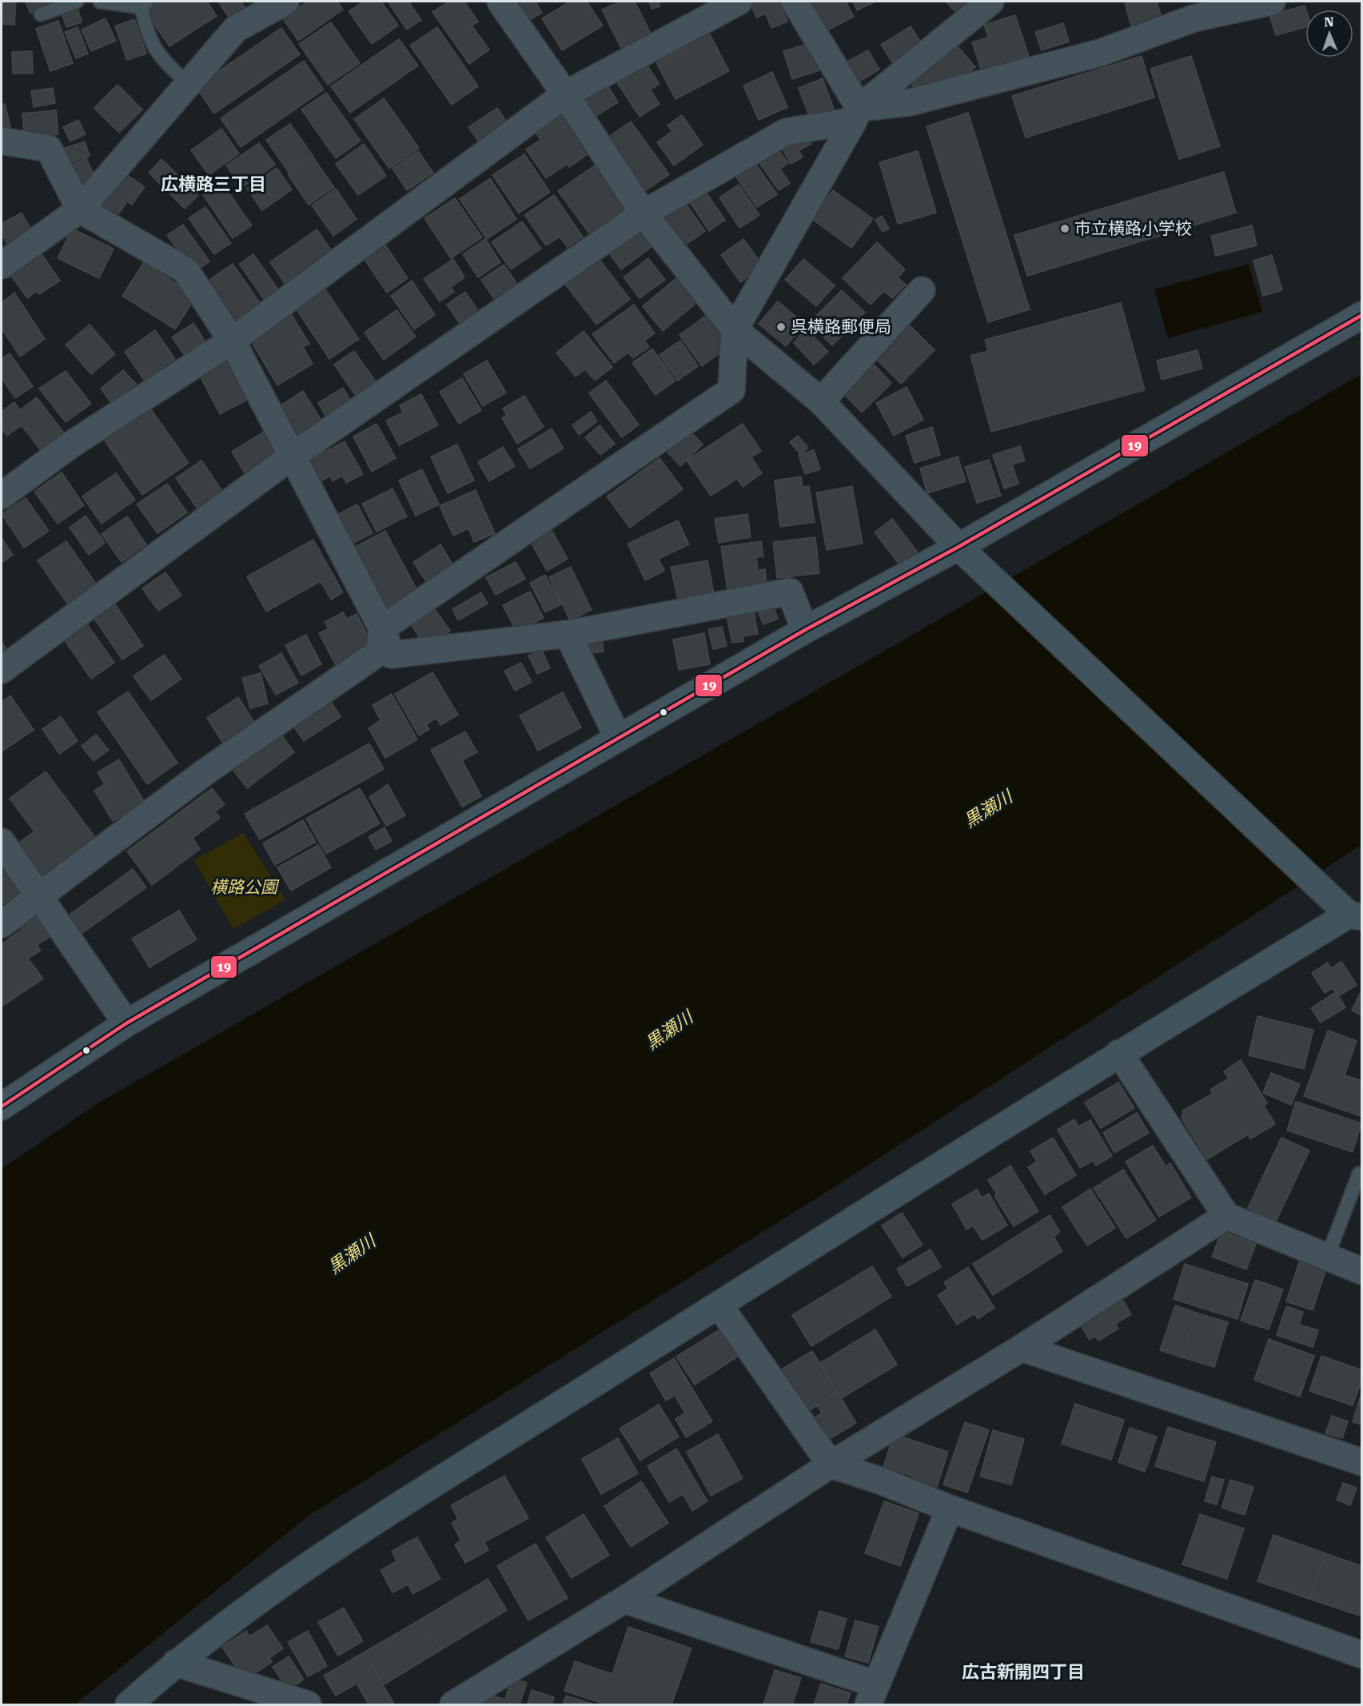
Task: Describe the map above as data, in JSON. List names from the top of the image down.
{
  "districts": ["広横路三丁目", "広古新開四丁目"],
  "water": ["黒瀬川"],
  "parks": ["横路公園"],
  "places": ["市立横路小学校", "呉横路郵便局"],
  "lines": ["transit line 19"],
  "north": "top"
}
